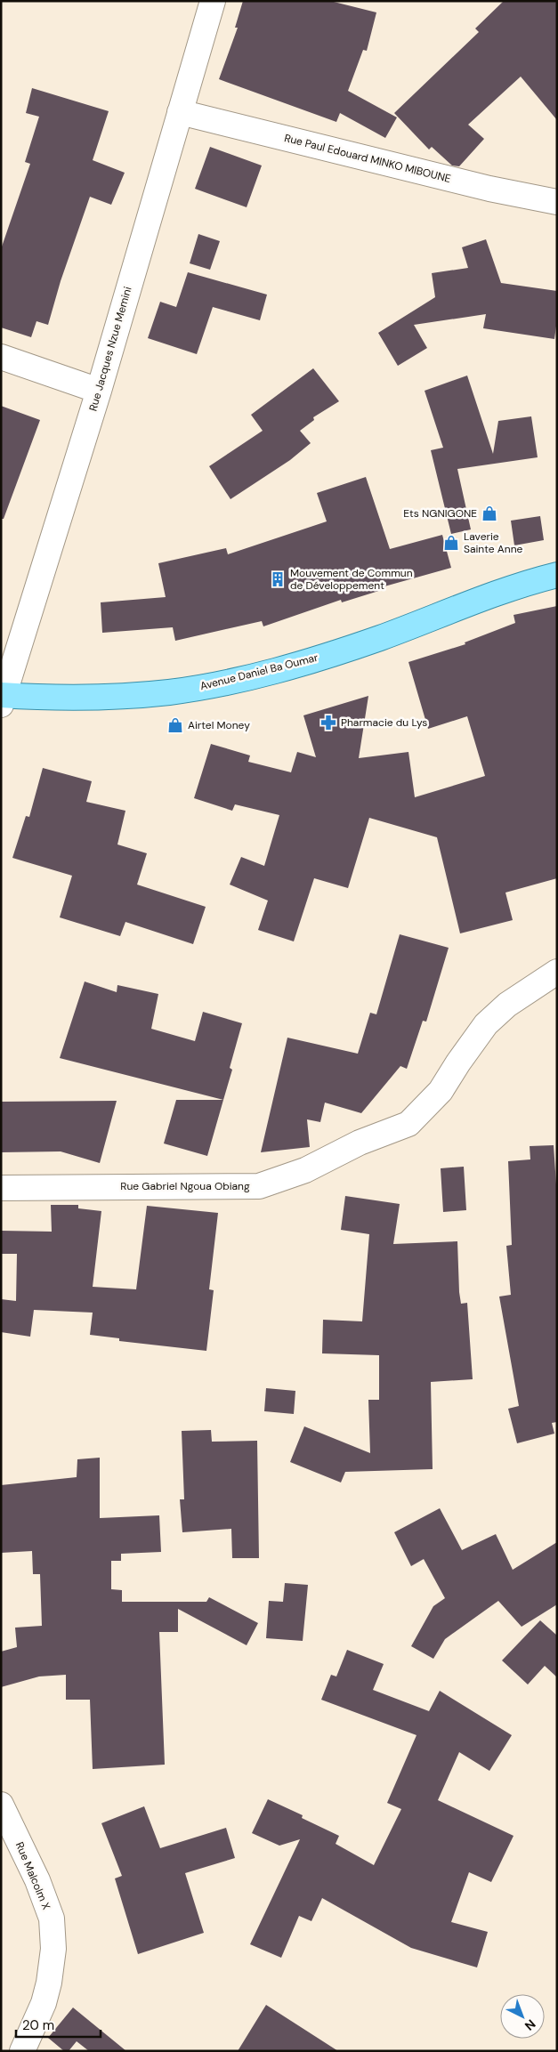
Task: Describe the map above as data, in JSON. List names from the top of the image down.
{
  "streets": {
    "main road": ["Avenue Daniel Ba Oumar"],
    "street": [
      "Rue Paul Edouard MINKO MIBOUNE",
      "Rue Jacques Nzue Memini",
      "Rue Gabriel Ngoua Obiang",
      "Rue Malcolm X"
    ]
  },
  "crossings": [
    ["Rue Paul Edouard MINKO MIBOUNE", "Rue Jacques Nzue Memini"],
    ["Rue Jacques Nzue Memini", "Avenue Daniel Ba Oumar"]
  ],
  "places": {
    "shop": ["Ets NGNIGONE", "Laverie Sainte Anne", "Airtel Money"],
    "building": ["Mouvement de Commun de Développement"],
    "pharmacy": ["Pharmacie du Lys"]
  },
  "scale_bar": "20 m",
  "north": "bottom right"
}
